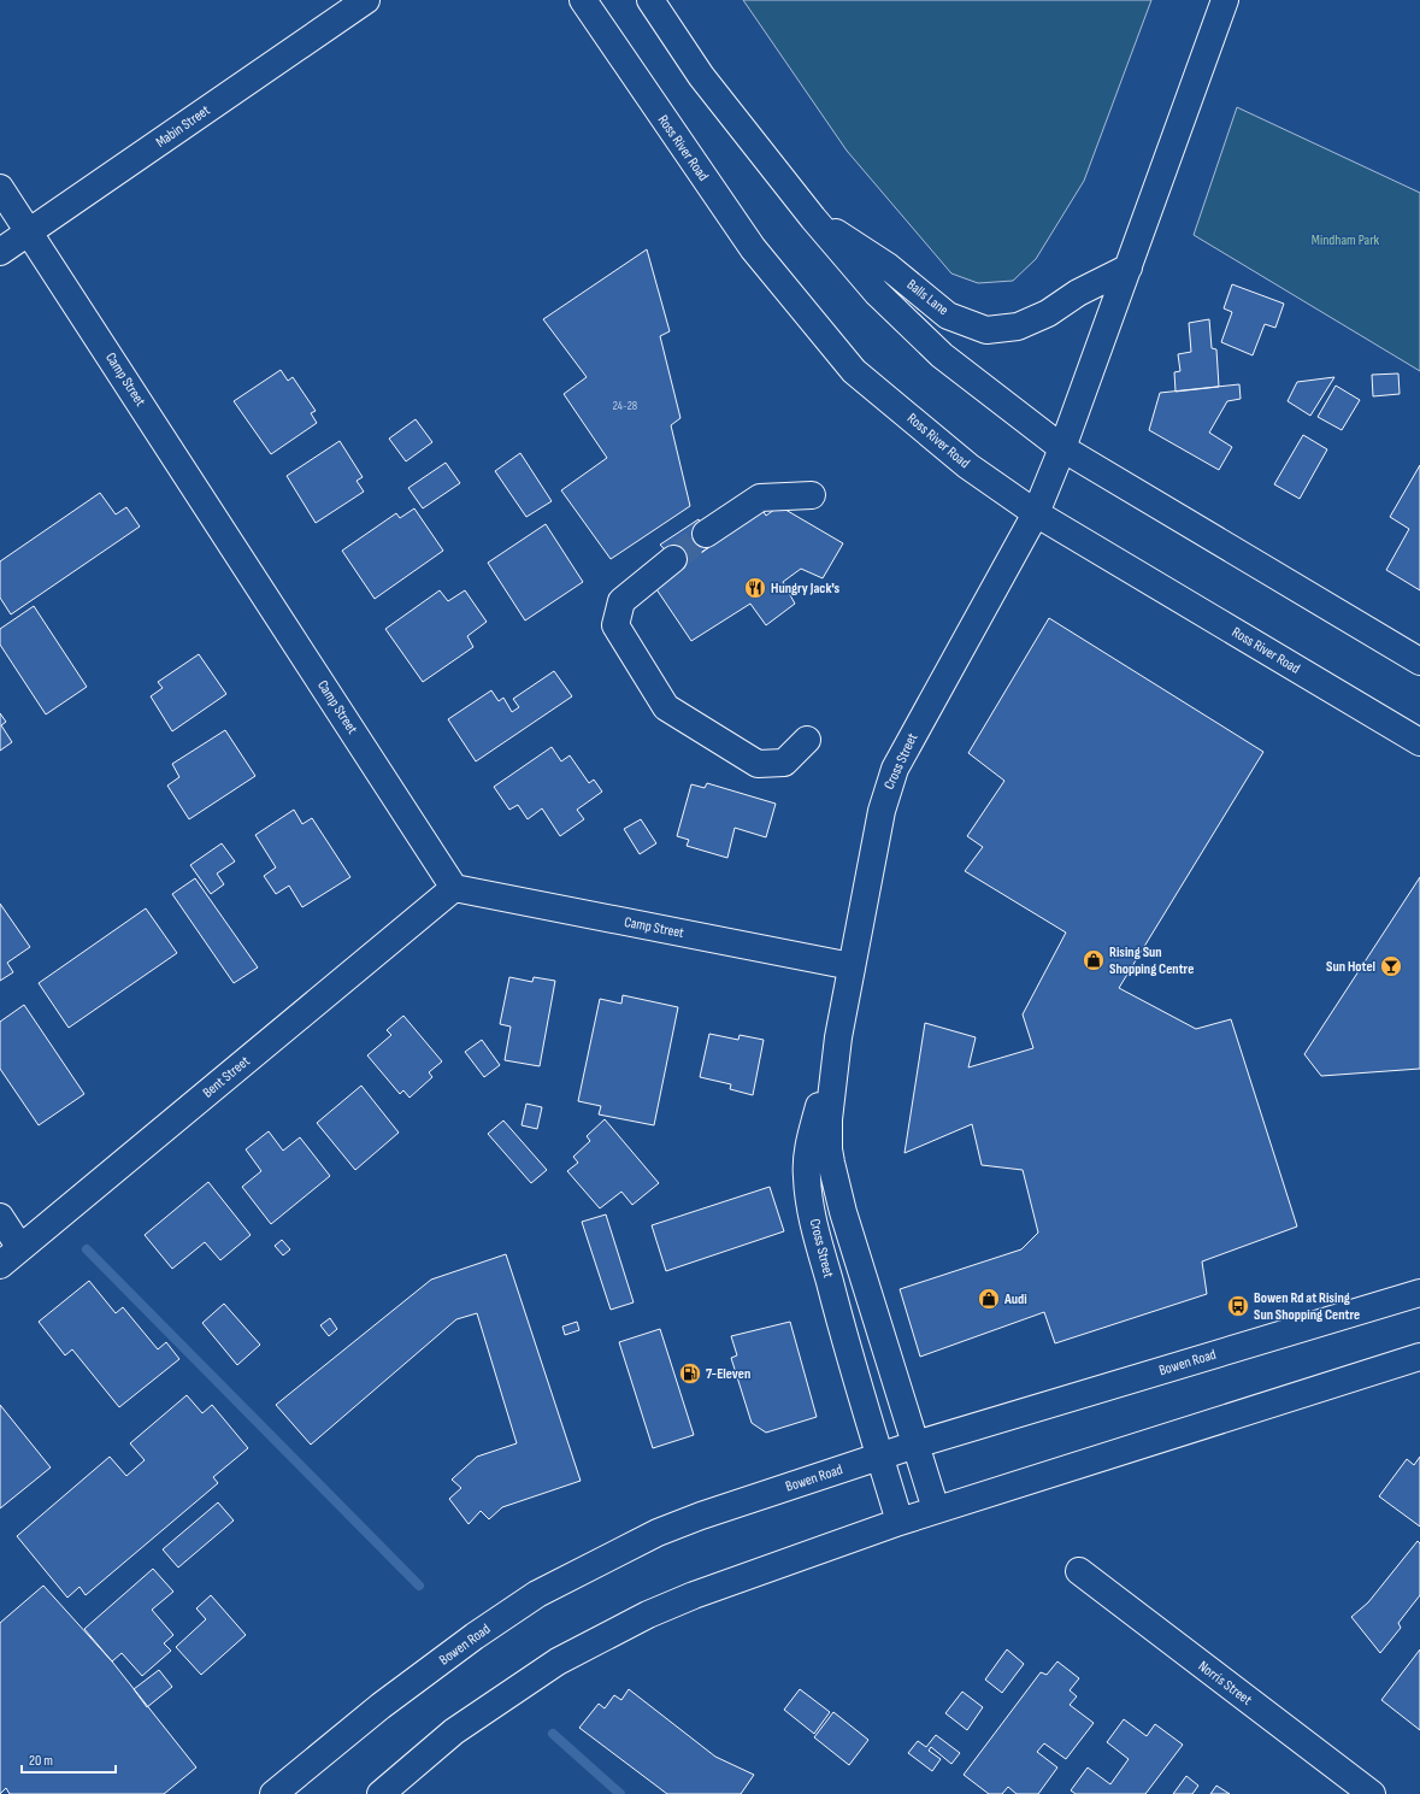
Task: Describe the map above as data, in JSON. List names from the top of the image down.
{
  "streets": {
    "main road": [
      "Mabin Street",
      "Ross River Road",
      "Balls Lane",
      "Camp Street",
      "Cross Street",
      "Bent Street",
      "Bowen Road",
      "Norris Street"
    ]
  },
  "crossings": [
    ["Mabin Street", "Camp Street"],
    ["Ross River Road", "Cross Street"],
    ["Camp Street", "Cross Street"],
    ["Camp Street", "Bent Street"],
    ["Cross Street", "Bowen Road"]
  ],
  "parks": ["Mindham Park"],
  "places": {
    "restaurant": ["Hungry Jack's"],
    "shop": ["Rising Sun Shopping Centre", "Audi"],
    "bar": ["Sun Hotel"],
    "bus stop": ["Bowen Rd at Rising Sun Shopping Centre"],
    "fuel station": ["7-Eleven"]
  },
  "house_numbers": ["24-28"],
  "scale_bar": "20 m"
}
